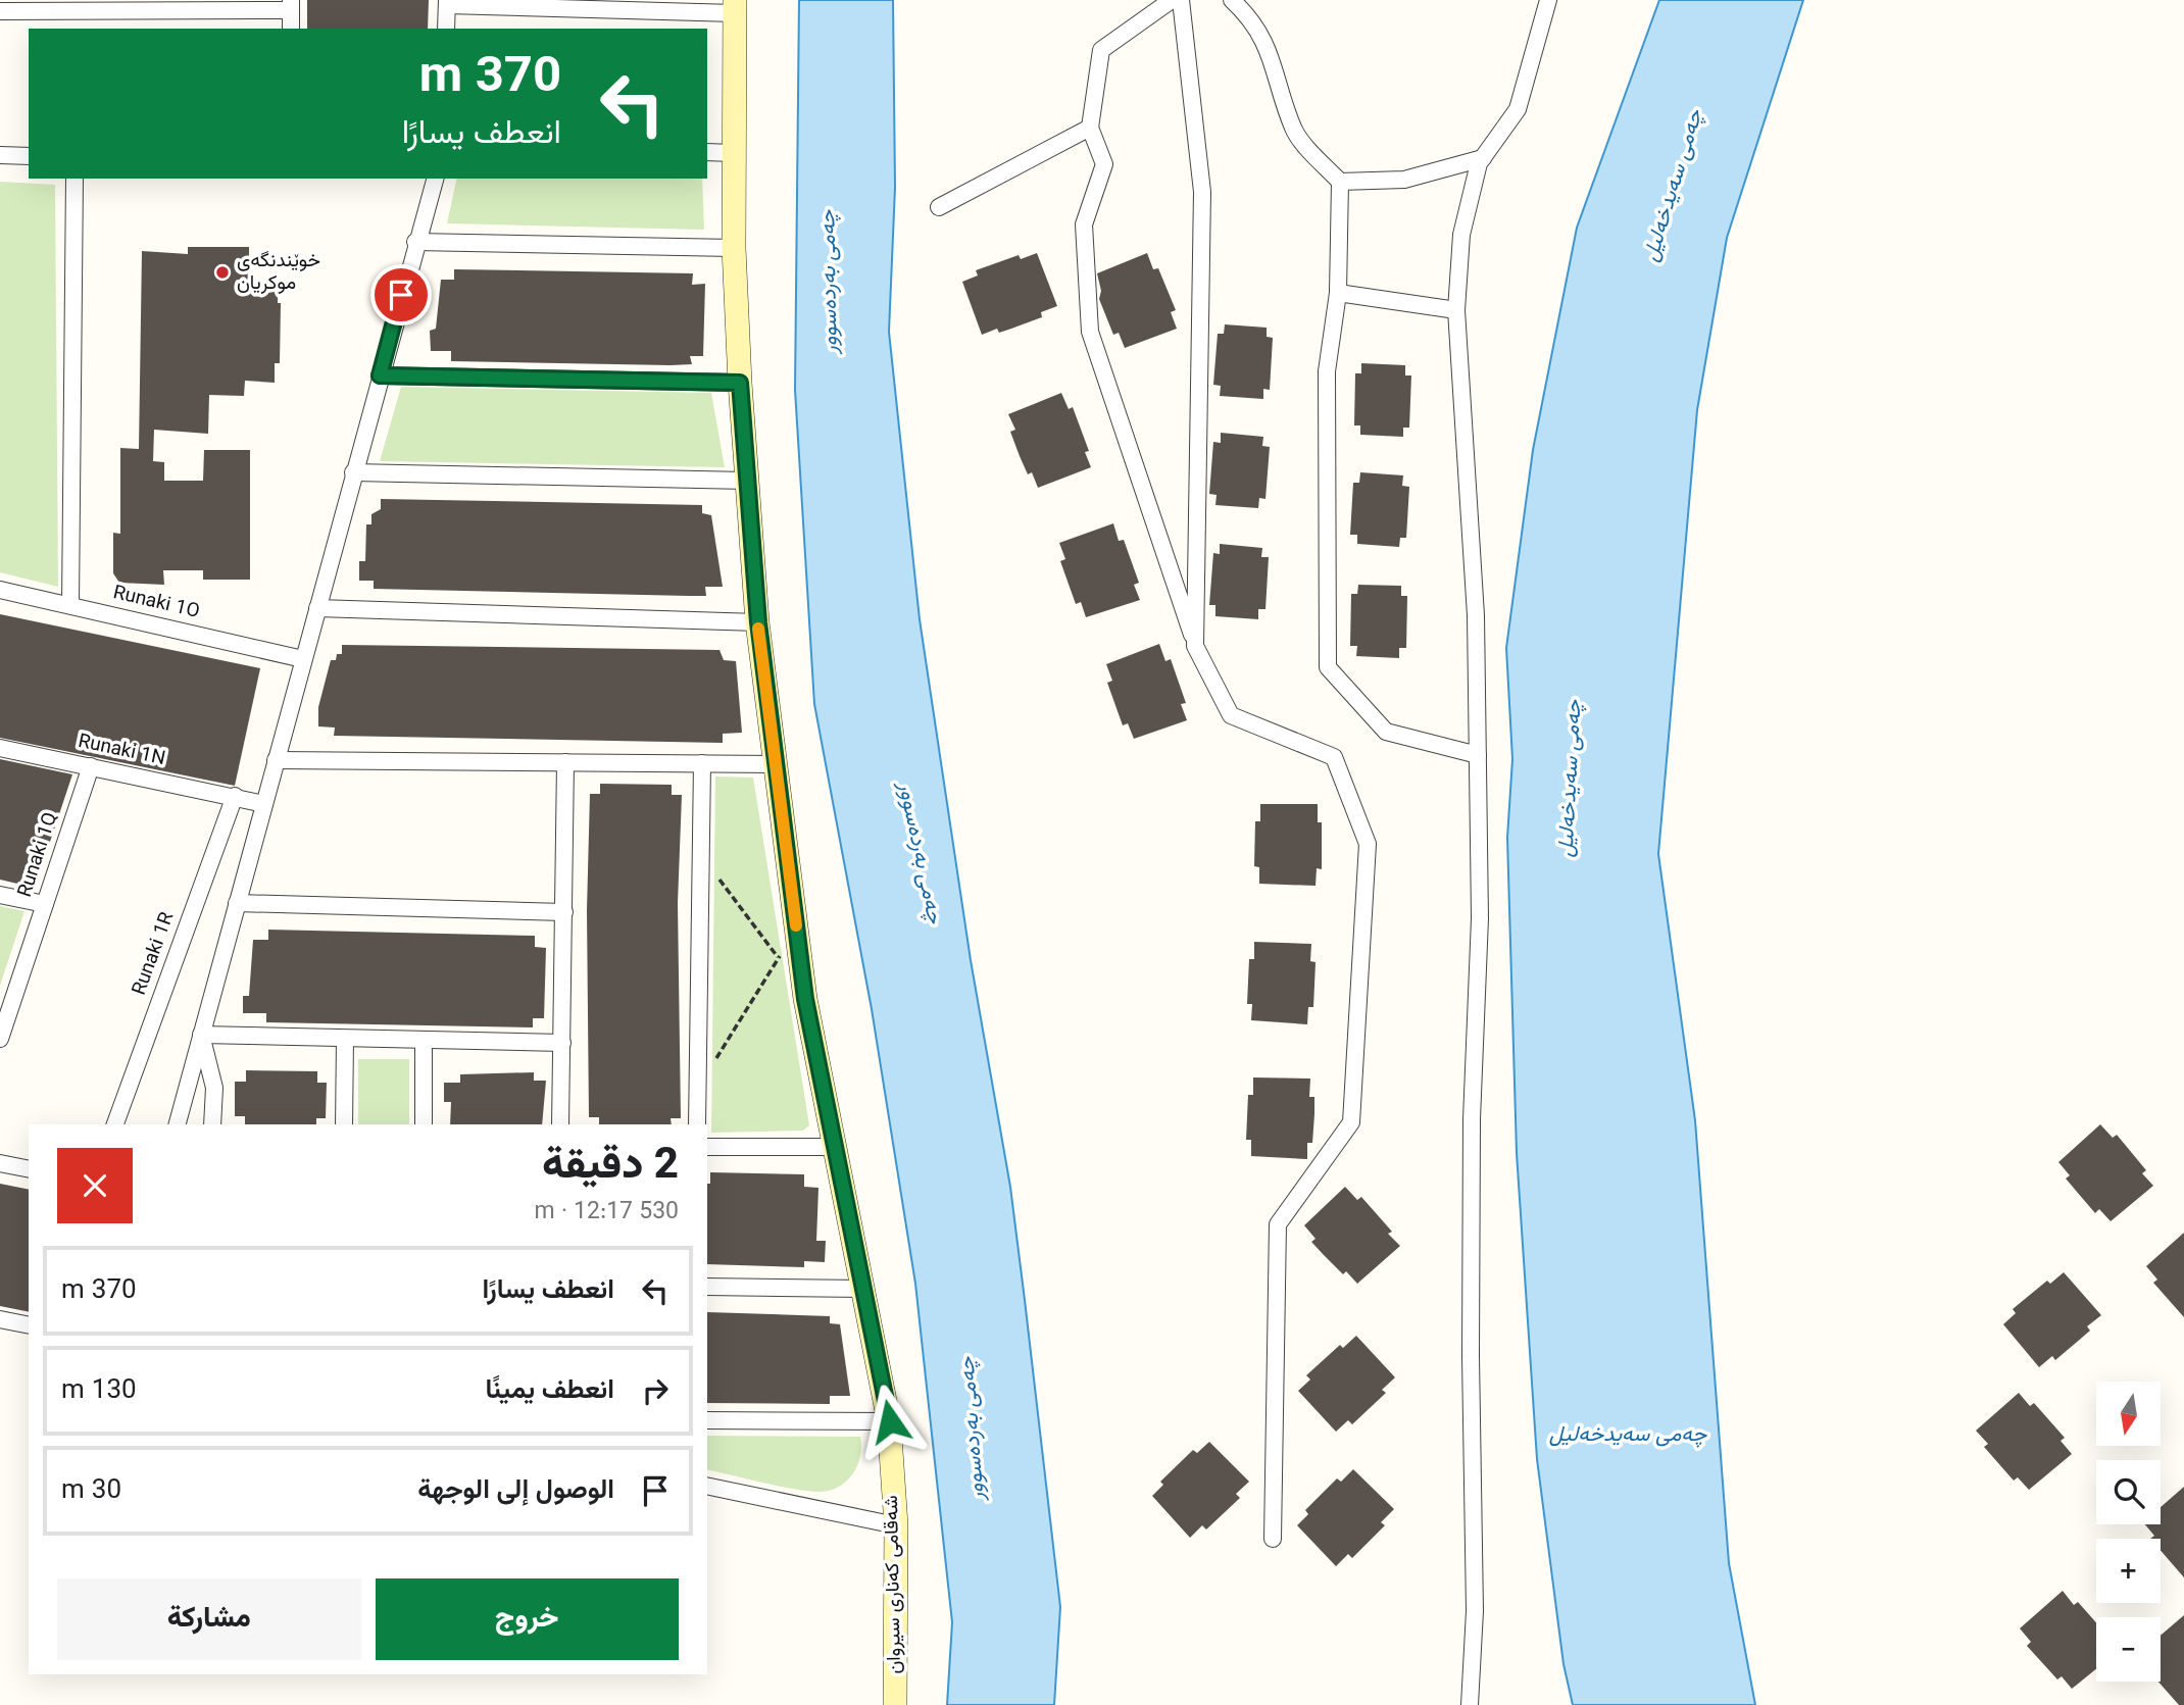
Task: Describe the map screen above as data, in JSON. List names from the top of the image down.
{
  "streets": {
    "street": [
      "Runaki 1O",
      "Runaki 1N",
      "Runaki 1Q",
      "Runaki 1R",
      "شەقامی کەناری سیروان"
    ]
  },
  "crossings": [
    ["Runaki 1N", "Runaki 1Q"],
    ["Runaki 1N", "Runaki 1R"]
  ],
  "water": ["چەمی سەیدخەلیل", "چەمی بەردەسوور"],
  "places": ["خوێندنگەی موکریان"],
  "north": "bottom",
  "page": {
    "turn": ["370 m", "انعطف يسارًا"],
    "heading": ["2 دقيقة", "530 m · 12:17"],
    "list": [
      {
        "name": "انعطف يسارًا",
        "value": "370 m"
      },
      {
        "name": "انعطف يمينًا",
        "value": "130 m"
      },
      {
        "name": "الوصول إلى الوجهة",
        "value": "30 m"
      }
    ],
    "map_buttons": ["+", "−"],
    "buttons": ["خروج", "مشاركة"]
  }
}
